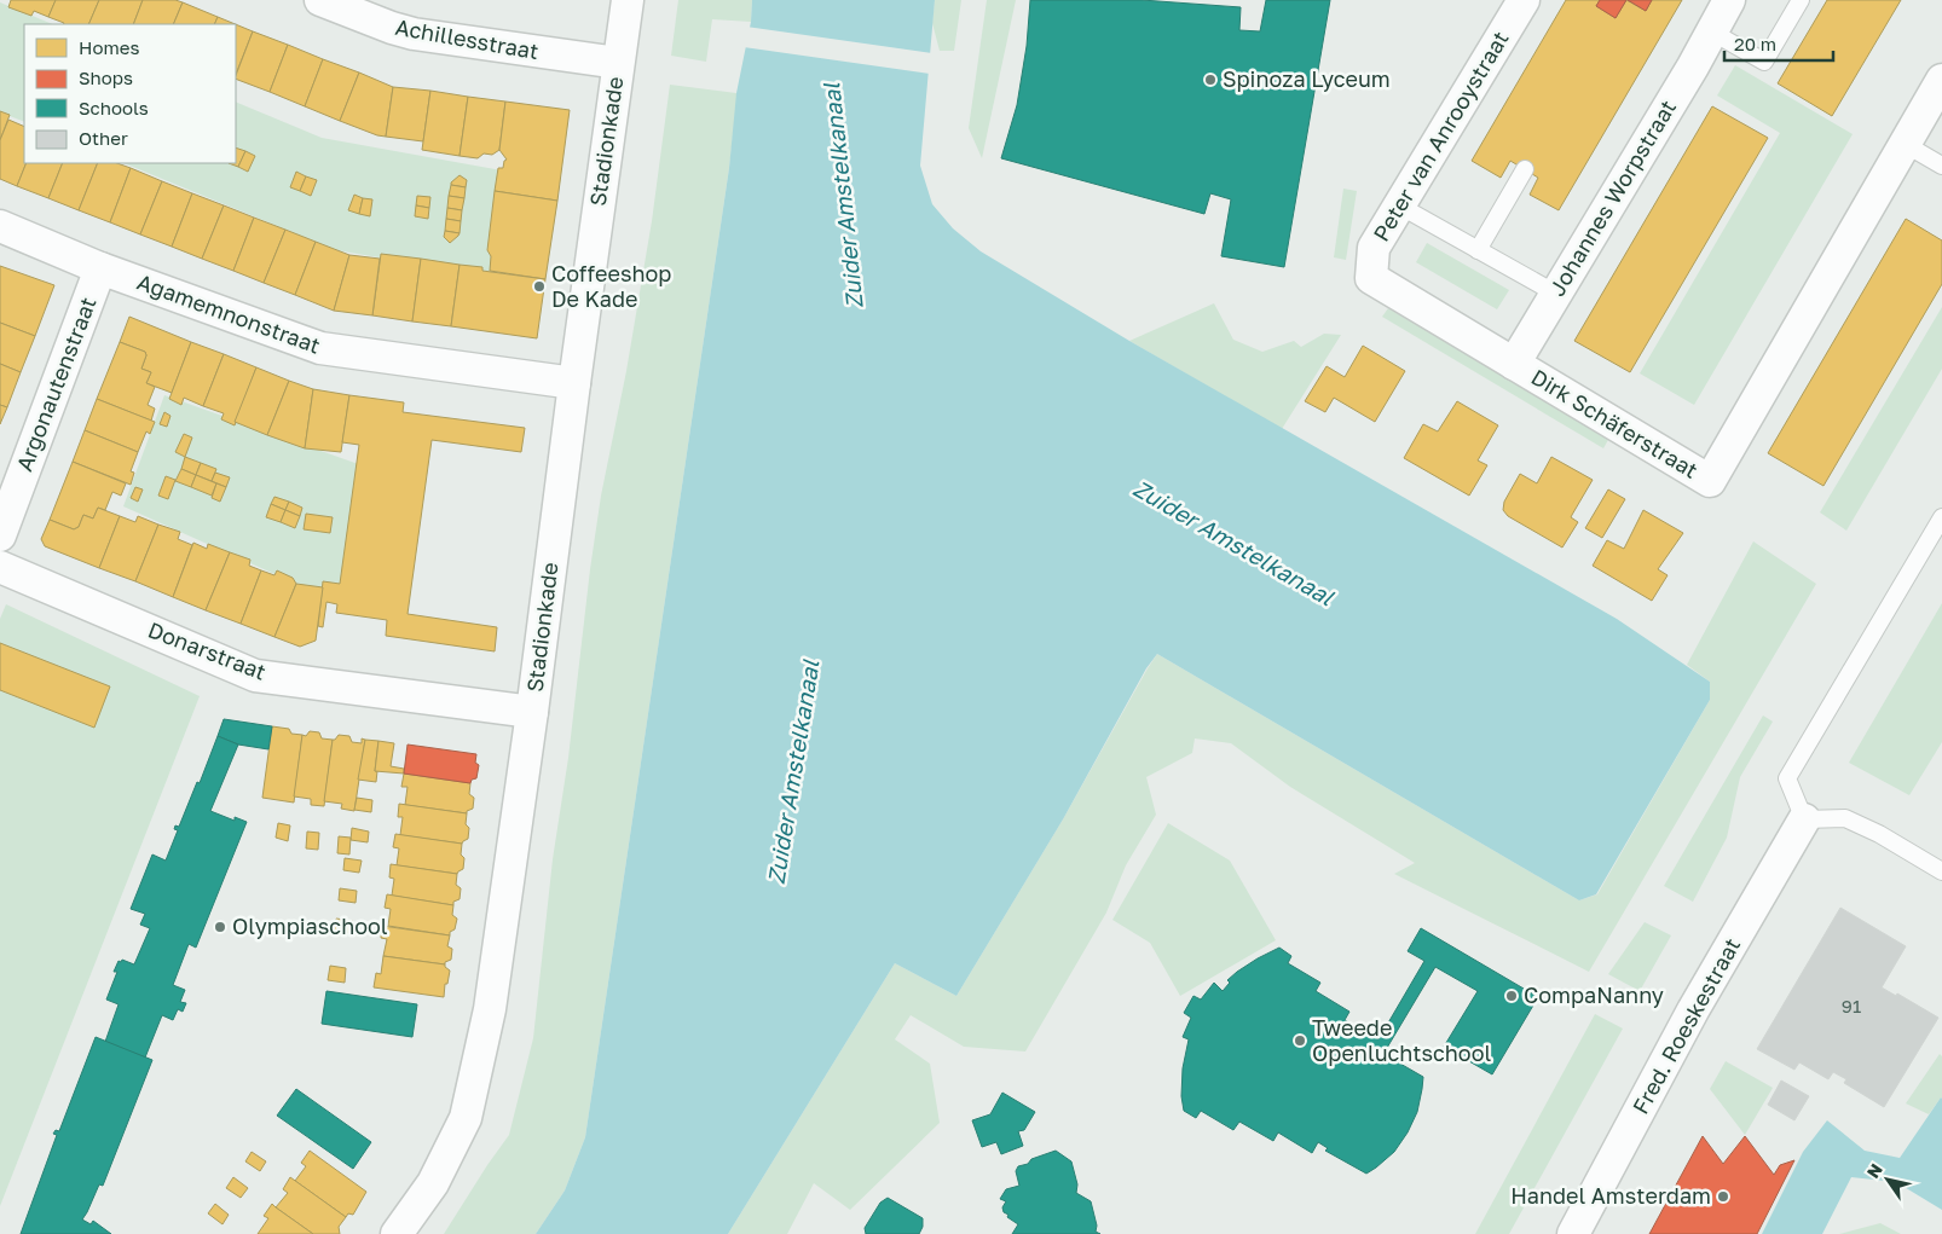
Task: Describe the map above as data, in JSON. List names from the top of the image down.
{
  "streets": {
    "street": [
      "Achillesstraat",
      "Peter van Anrooystraat",
      "Stadionkade",
      "Johannes Worpstraat",
      "Agamemnonstraat",
      "Argonautenstraat",
      "Dirk Schäferstraat",
      "Donarstraat",
      "Fred. Roeskestraat"
    ]
  },
  "crossings": [
    ["Achillesstraat", "Stadionkade"],
    ["Peter van Anrooystraat", "Dirk Schäferstraat"],
    ["Stadionkade", "Agamemnonstraat"],
    ["Stadionkade", "Donarstraat"],
    ["Johannes Worpstraat", "Dirk Schäferstraat"],
    ["Agamemnonstraat", "Argonautenstraat"]
  ],
  "water": ["Zuider Amstelkanaal"],
  "places": [
    "Spinoza Lyceum",
    "Coffeeshop De Kade",
    "Olympiaschool",
    "CompaNanny",
    "Tweede Openluchtschool",
    "Handel Amsterdam"
  ],
  "house_numbers": ["91"],
  "legend": [
    "Homes",
    "Shops",
    "Schools",
    "Other"
  ],
  "scale_bar": "20 m",
  "north": "top left"
}
